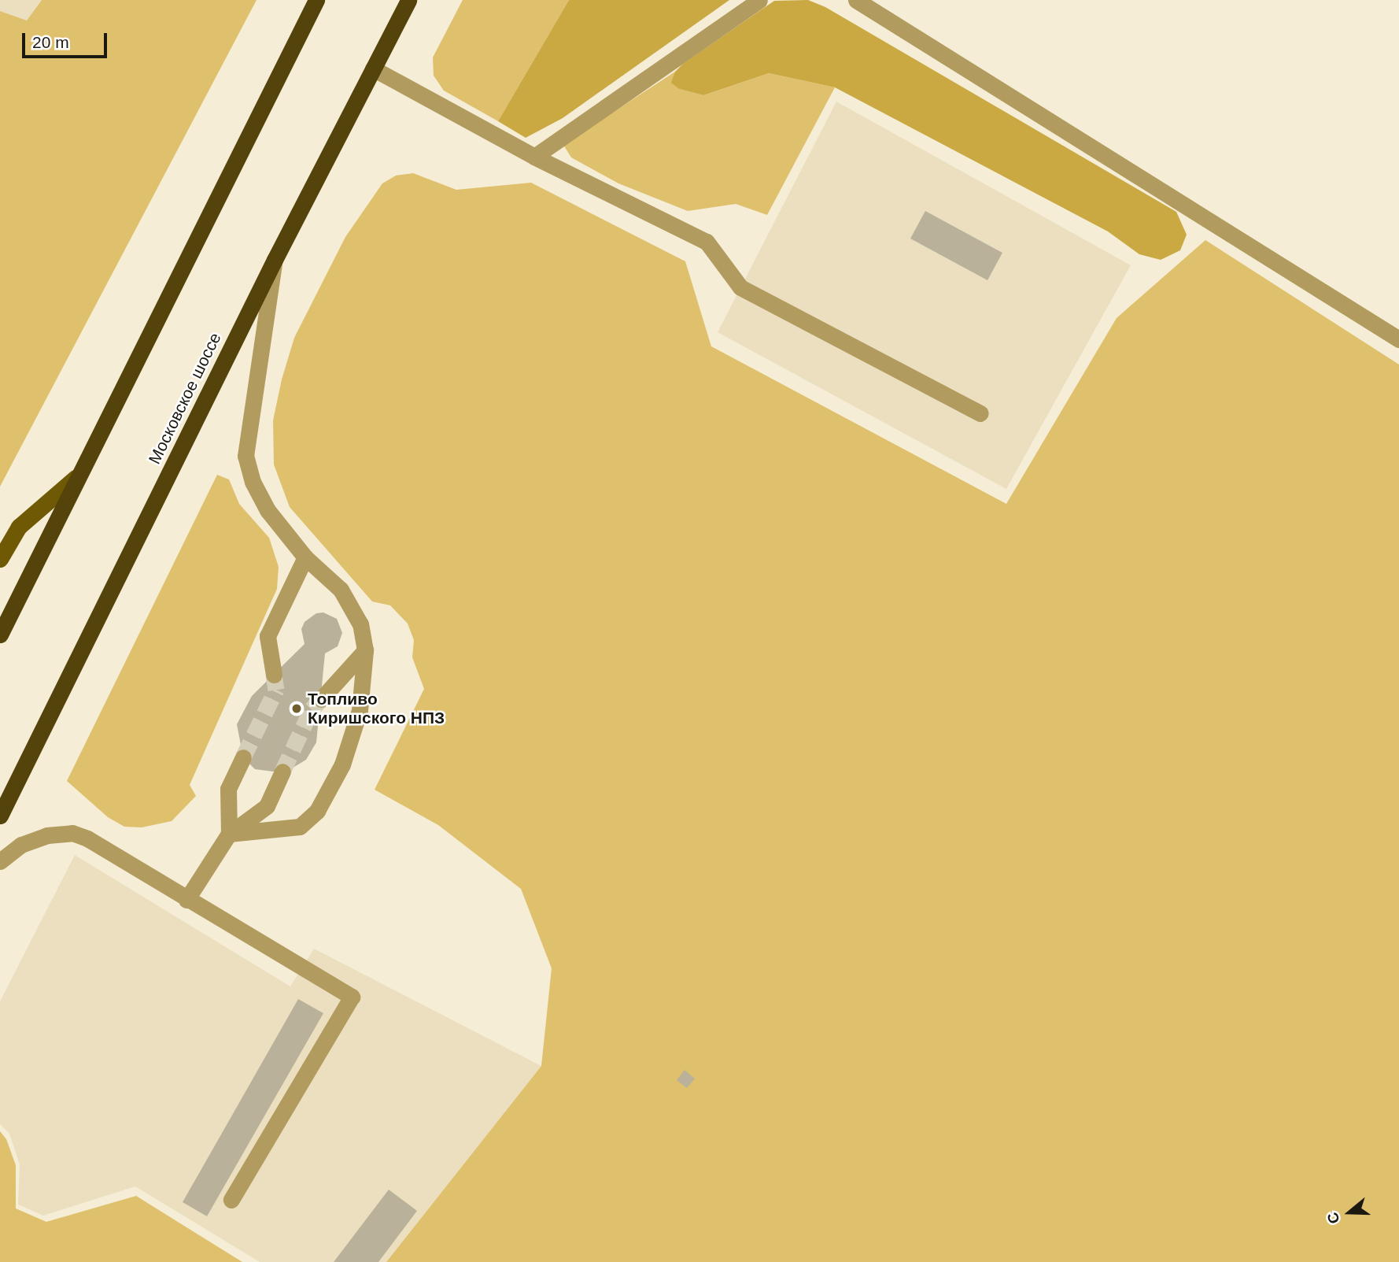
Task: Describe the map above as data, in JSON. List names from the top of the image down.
{
  "streets": {
    "highway": ["Московское шоссе"]
  },
  "places": ["Топливо Киришского НПЗ"],
  "scale_bar": "20 m",
  "north": "left"
}
